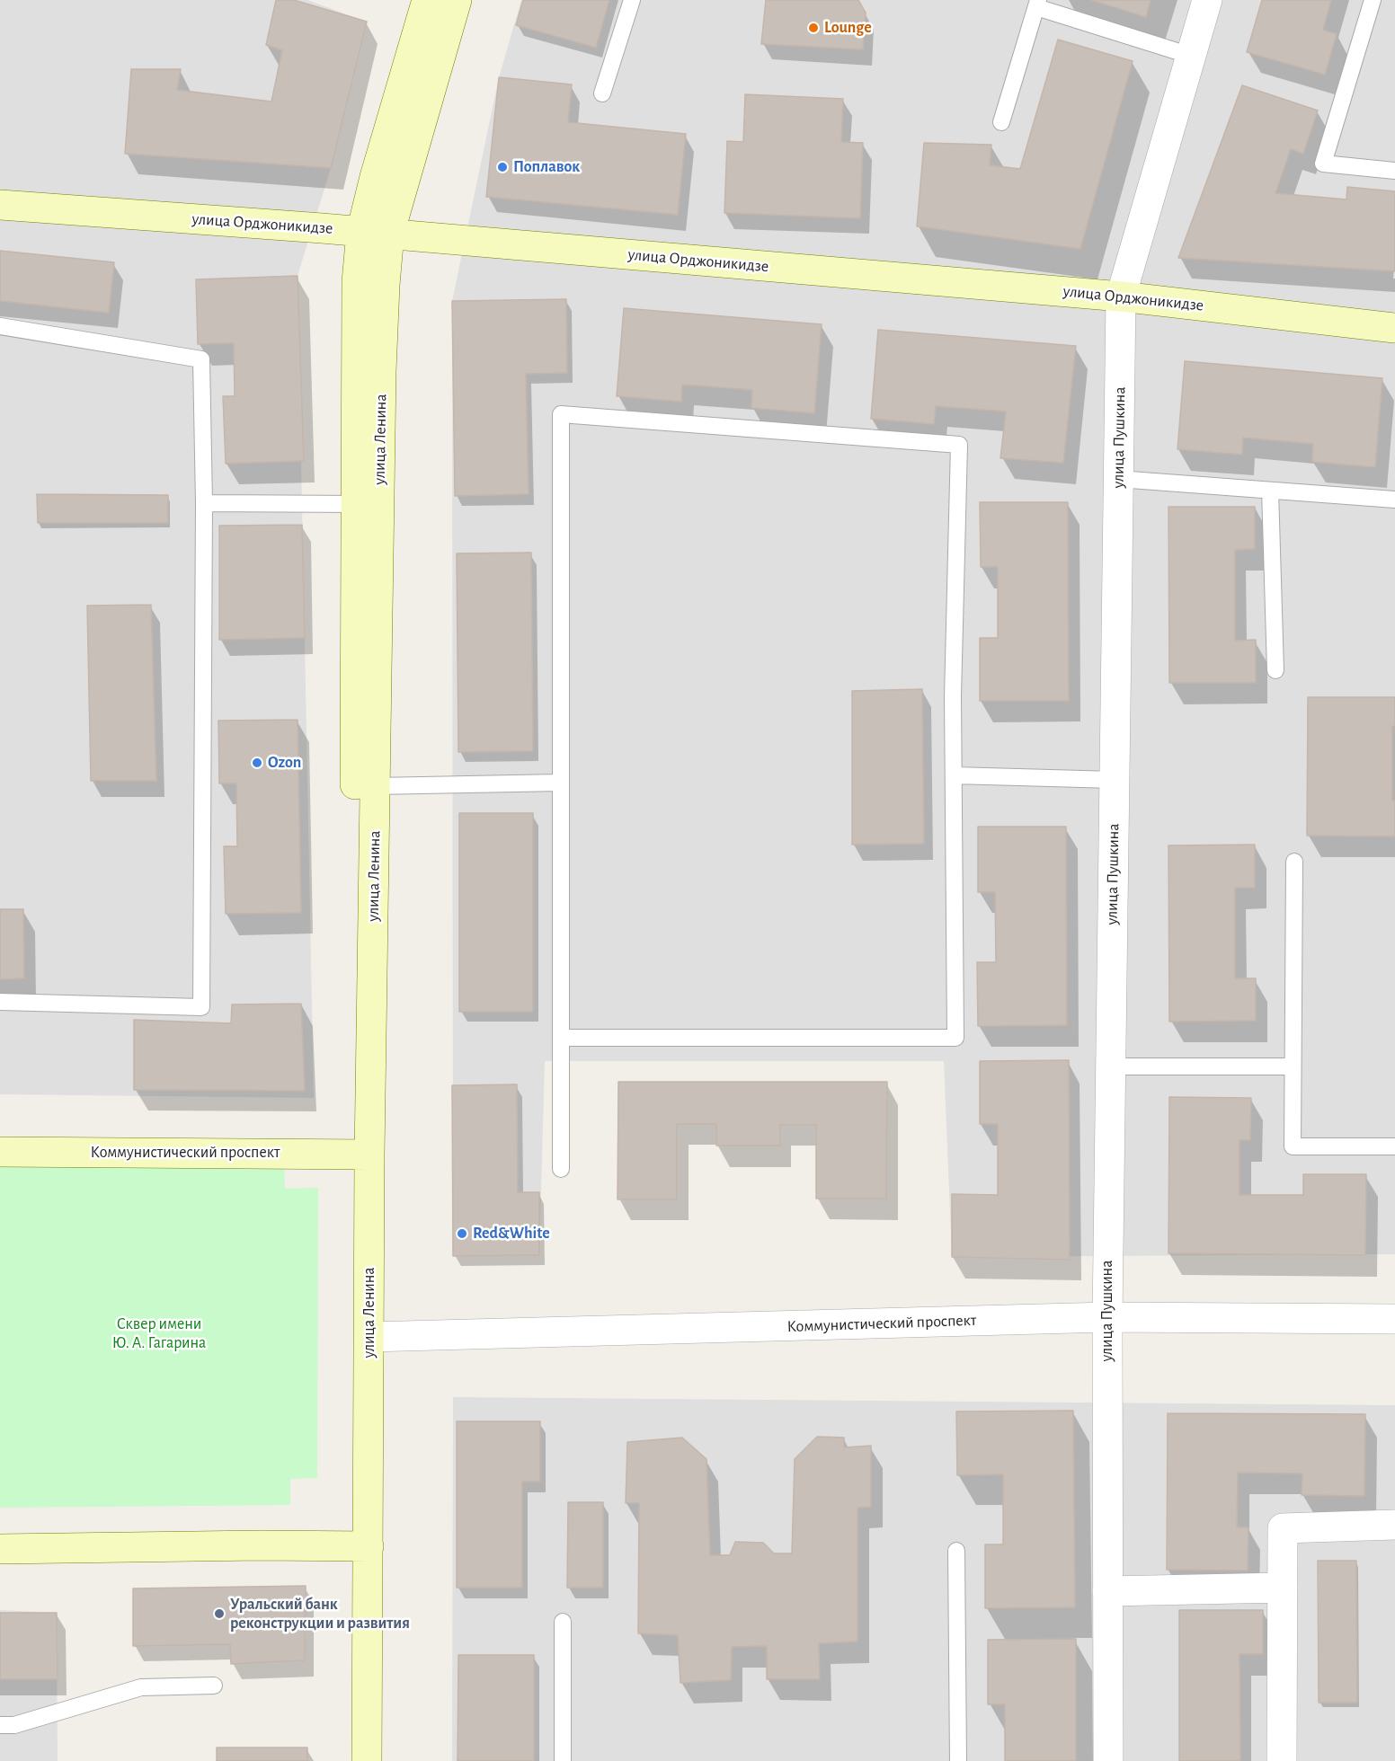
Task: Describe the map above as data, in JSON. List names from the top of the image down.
{
  "streets": {
    "main road": ["улица Орджоникидзе", "улица Ленина", "Коммунистический проспект"],
    "street": ["улица Пушкина"]
  },
  "crossings": [
    ["улица Орджоникидзе", "улица Пушкина"],
    ["улица Орджоникидзе", "улица Ленина"],
    ["улица Пушкина", "Коммунистический проспект"],
    ["улица Ленина", "Коммунистический проспект"]
  ],
  "parks": ["Сквер имени Ю. А. Гагарина"],
  "places": [
    "Lounge",
    "Поплавок",
    "Ozon",
    "Red&White",
    "Уральский банк реконструкции и развития"
  ]
}
